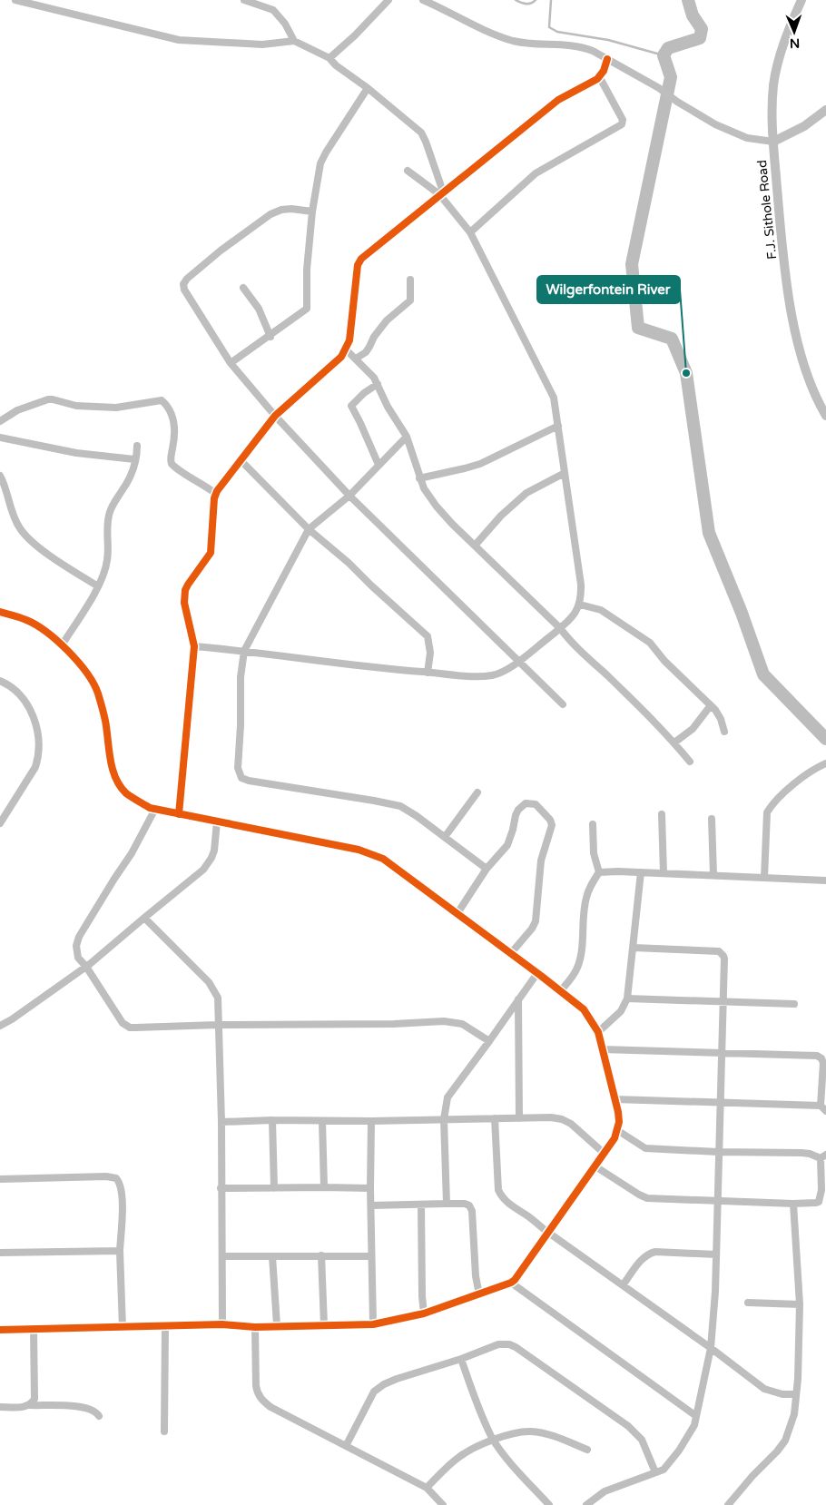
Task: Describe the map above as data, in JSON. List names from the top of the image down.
{
  "streets": {
    "street": ["F.J. Sithole Road"]
  },
  "places": ["Wilgerfontein River"],
  "north": "bottom"
}
